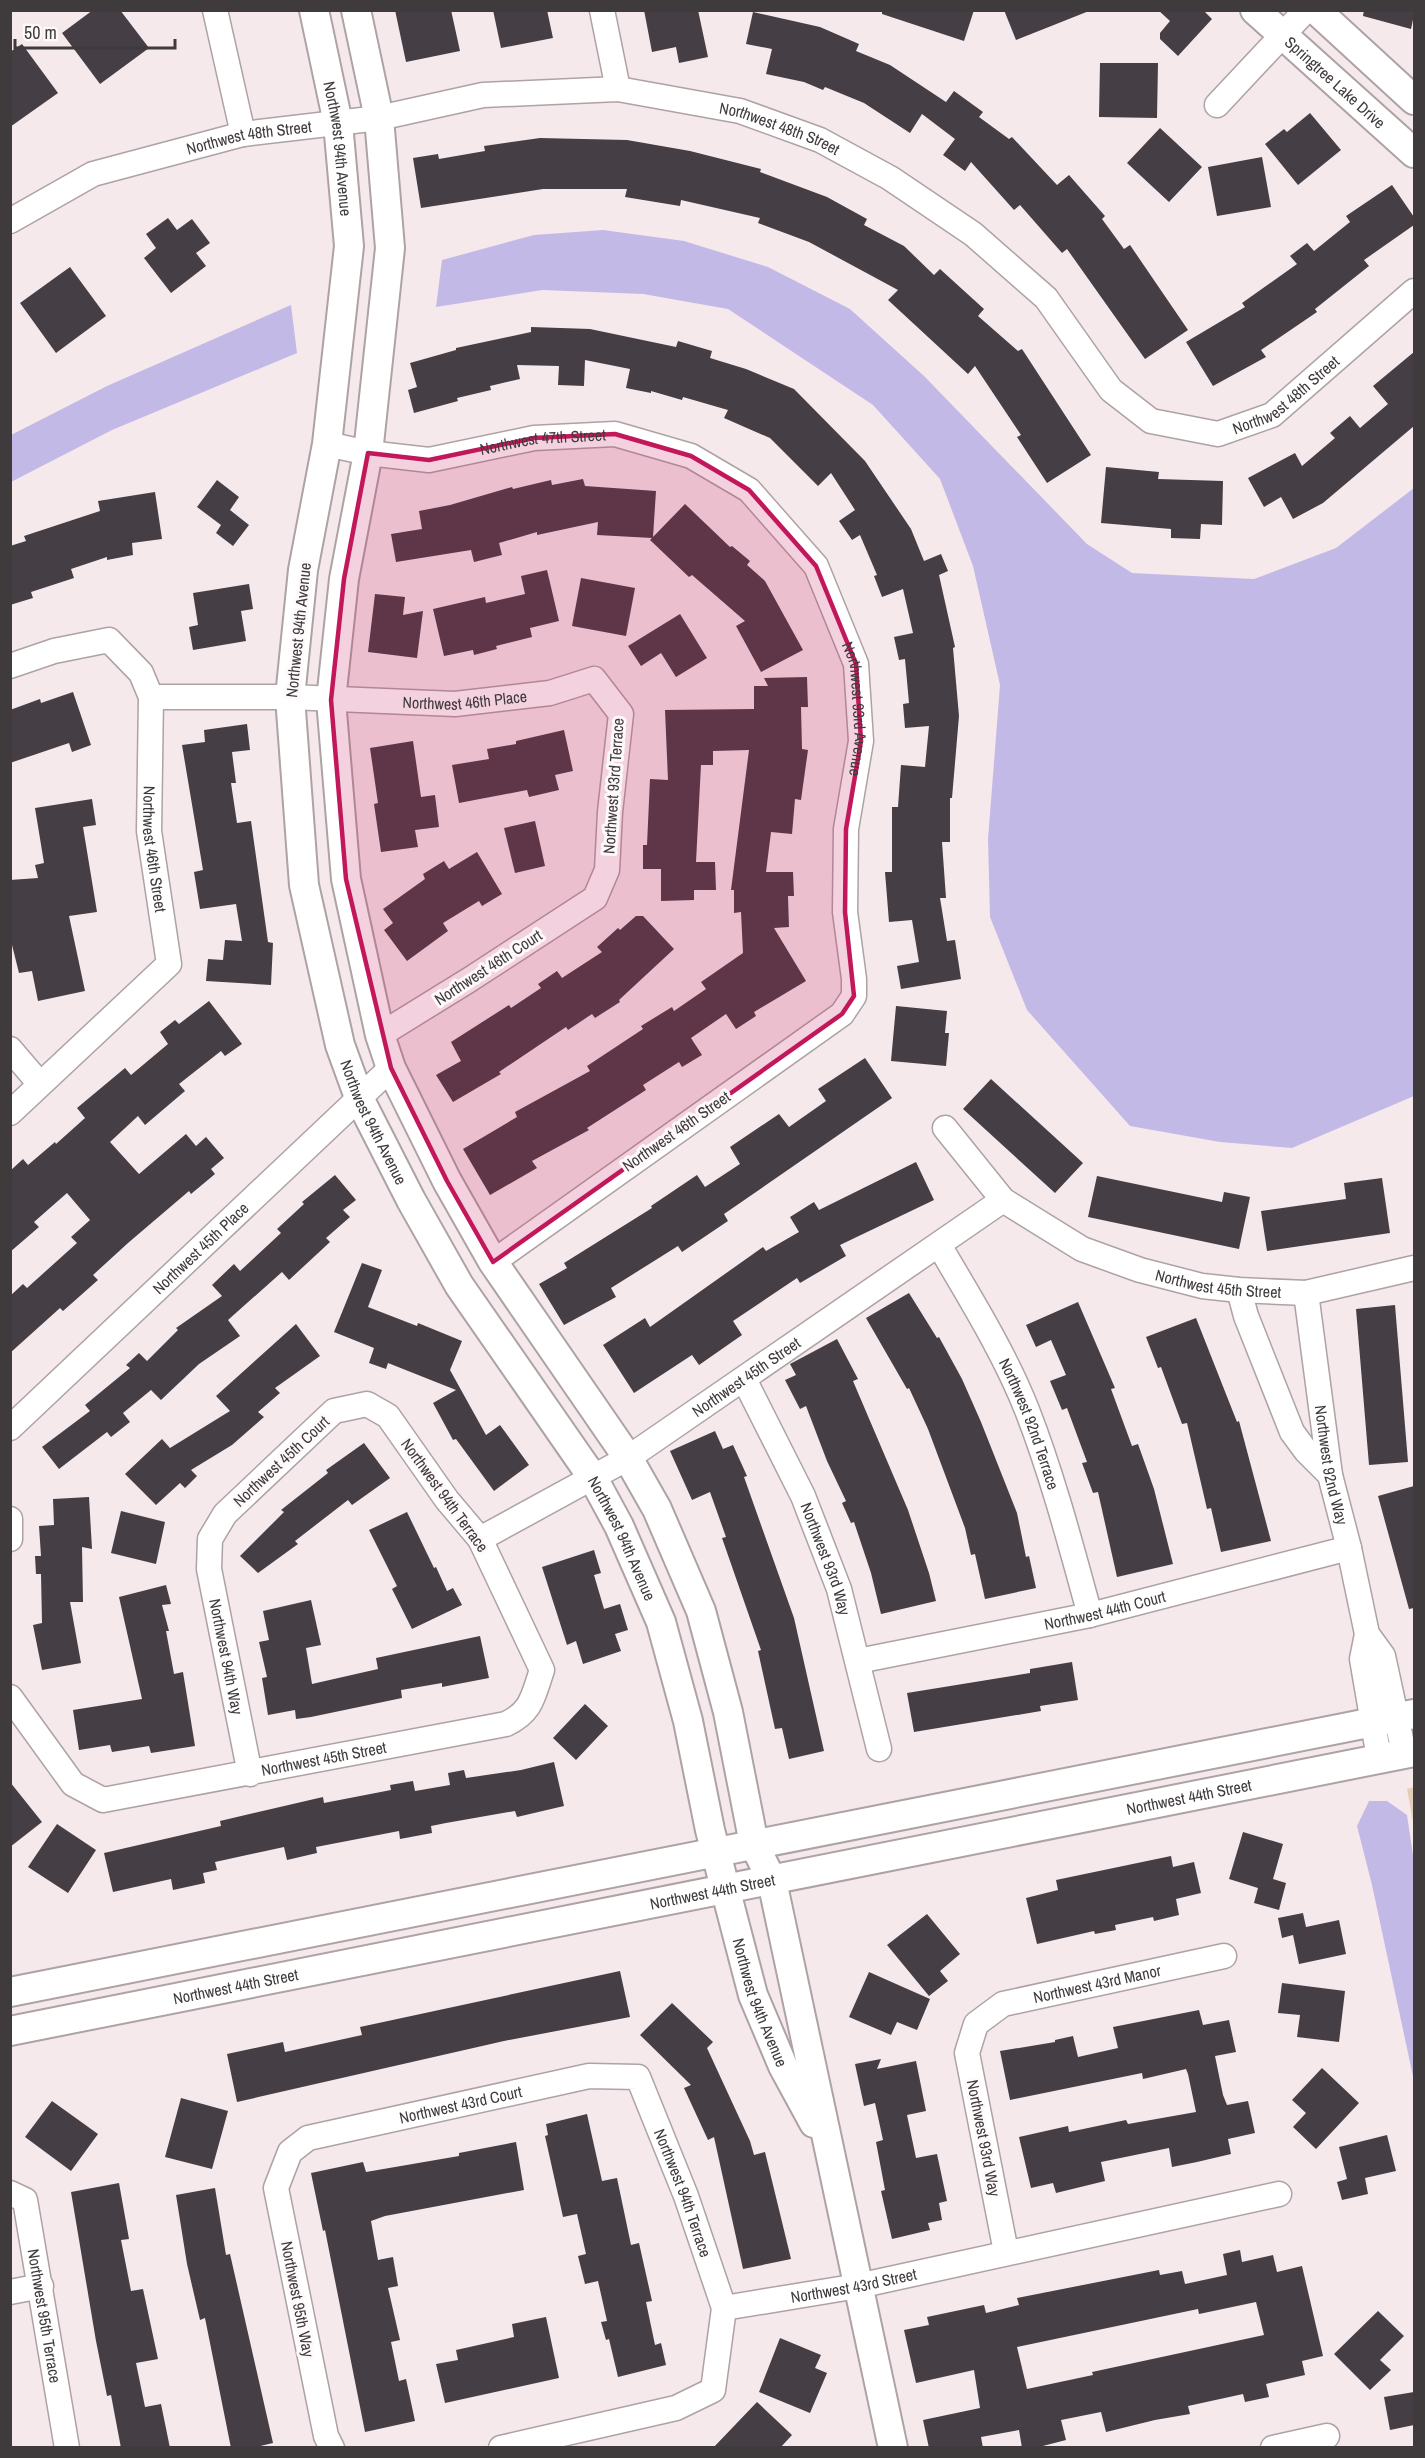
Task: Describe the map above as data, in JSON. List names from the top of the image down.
{
  "streets": {
    "street": [
      "Springtree Lake Drive",
      "Northwest 48th Street",
      "Northwest 94th Avenue",
      "Northwest 47th Street",
      "Northwest 46th Place",
      "Northwest 93rd Avenue",
      "Northwest 93rd Terrace",
      "Northwest 46th Street",
      "Northwest 46th Court",
      "Northwest 45th Place",
      "Northwest 45th Street",
      "Northwest 92nd Terrace",
      "Northwest 45th Court",
      "Northwest 92nd Way",
      "Northwest 94th Terrace",
      "Northwest 93rd Way",
      "Northwest 44th Court",
      "Northwest 94th Way",
      "Northwest 44th Street",
      "Northwest 43rd Manor",
      "Northwest 43rd Court",
      "Northwest 43rd Street",
      "Northwest 95th Way",
      "Northwest 95th Terrace"
    ]
  },
  "crossings": [
    ["Northwest 48th Street", "Northwest 94th Avenue"],
    ["Northwest 94th Avenue", "Northwest 47th Street"],
    ["Northwest 94th Avenue", "Northwest 46th Place"],
    ["Northwest 94th Avenue", "Northwest 46th Street"],
    ["Northwest 94th Avenue", "Northwest 46th Court"],
    ["Northwest 94th Avenue", "Northwest 45th Place"],
    ["Northwest 94th Avenue", "Northwest 45th Street"],
    ["Northwest 94th Avenue", "Northwest 44th Street"],
    ["Northwest 94th Avenue", "Northwest 43rd Street"],
    ["Northwest 47th Street", "Northwest 93rd Avenue"],
    ["Northwest 46th Place", "Northwest 93rd Terrace"],
    ["Northwest 93rd Avenue", "Northwest 46th Street"],
    ["Northwest 93rd Terrace", "Northwest 46th Court"],
    ["Northwest 45th Street", "Northwest 92nd Terrace"],
    ["Northwest 45th Street", "Northwest 92nd Way"],
    ["Northwest 45th Street", "Northwest 94th Terrace"],
    ["Northwest 45th Street", "Northwest 93rd Way"],
    ["Northwest 45th Street", "Northwest 94th Way"],
    ["Northwest 92nd Terrace", "Northwest 44th Court"],
    ["Northwest 45th Court", "Northwest 94th Terrace"],
    ["Northwest 45th Court", "Northwest 94th Way"],
    ["Northwest 92nd Way", "Northwest 44th Court"],
    ["Northwest 92nd Way", "Northwest 44th Street"],
    ["Northwest 94th Terrace", "Northwest 43rd Court"],
    ["Northwest 94th Terrace", "Northwest 43rd Street"],
    ["Northwest 93rd Way", "Northwest 44th Court"],
    ["Northwest 93rd Way", "Northwest 43rd Manor"],
    ["Northwest 93rd Way", "Northwest 43rd Street"],
    ["Northwest 43rd Court", "Northwest 95th Way"]
  ],
  "scale_bar": "50 m"
}
